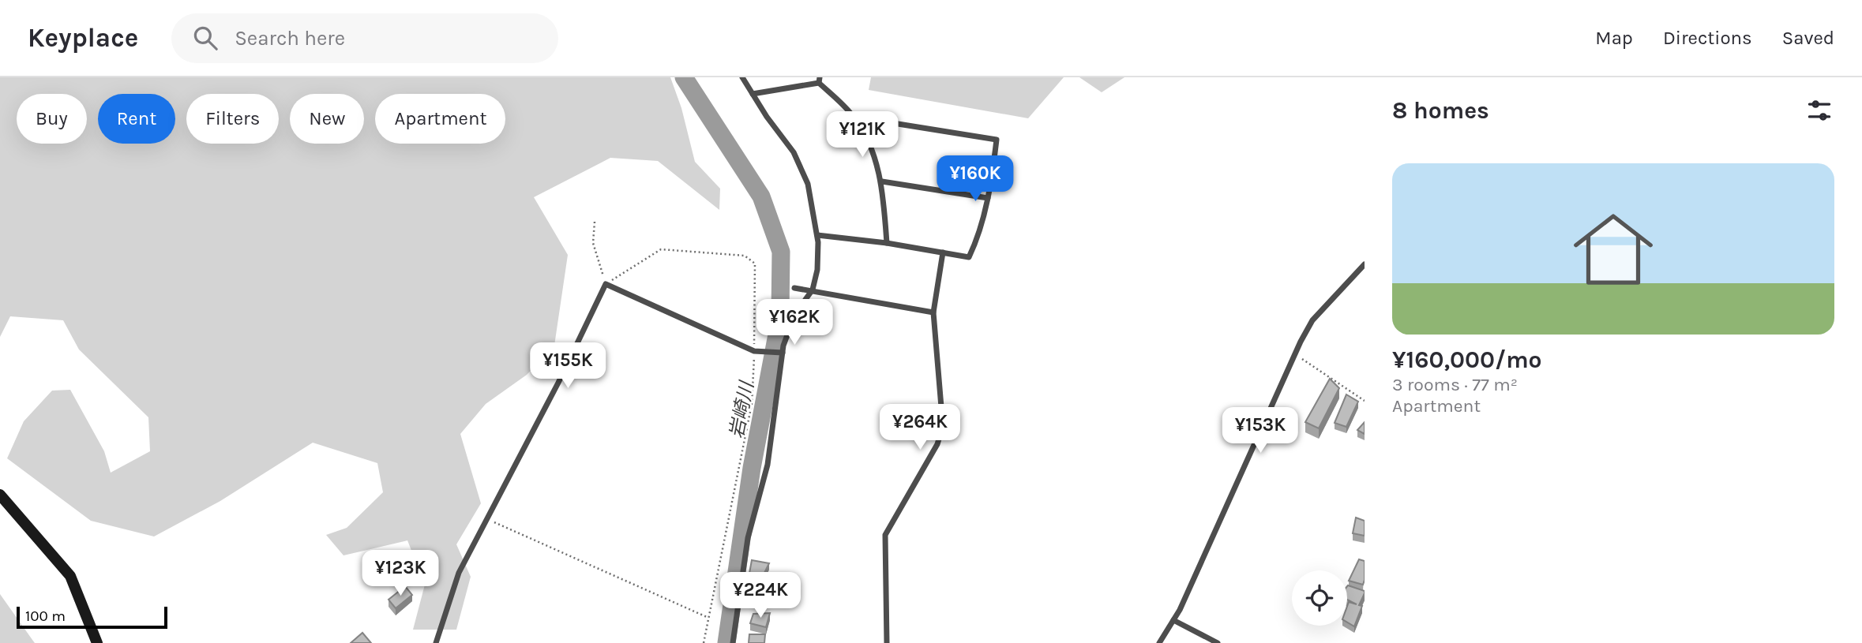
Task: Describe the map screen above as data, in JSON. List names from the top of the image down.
{
  "water": ["岩崎川"],
  "scale_bar": "100 m",
  "page": {
    "header": "Keyplace",
    "search": "Search here",
    "nav": ["Map", "Directions", "Saved"],
    "heading": "8 homes",
    "chip": [
      "Buy",
      "Rent",
      "Filters",
      "New",
      "Apartment"
    ],
    "price": [
      "¥121K",
      "¥160K",
      "¥162K",
      "¥155K",
      "¥264K",
      "¥153K",
      "¥123K",
      "¥224K"
    ],
    "list": [
      {
        "name": "¥160,000/mo",
        "note": "3 rooms · 77 m² · Apartment"
      }
    ],
    "scale": "100 m"
  }
}
